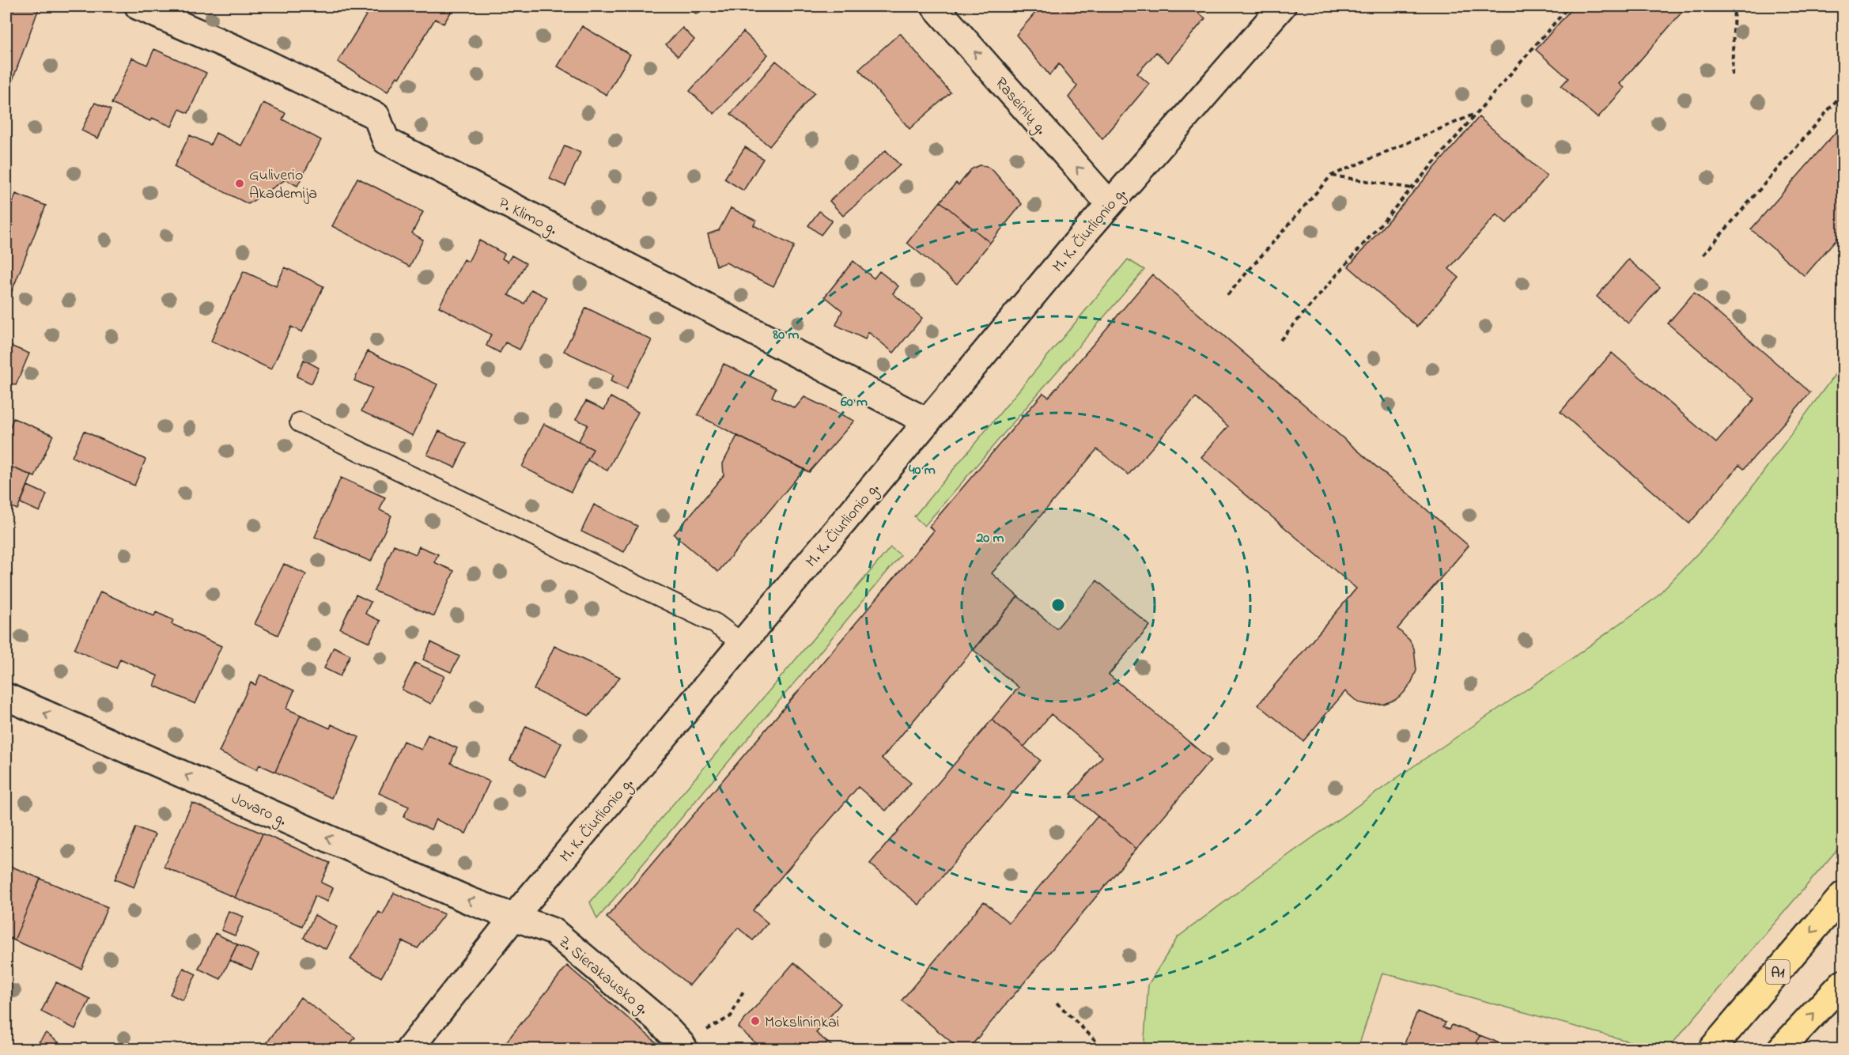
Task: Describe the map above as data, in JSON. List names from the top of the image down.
{
  "streets": {
    "highway": ["A1"],
    "street": [
      "Raseinių g.",
      "P. Klimo g.",
      "M. K. Čiurlionio g.",
      "Jovaro g.",
      "Z. Sierakausko g."
    ]
  },
  "crossings": [
    ["Raseinių g.", "M. K. Čiurlionio g."],
    ["P. Klimo g.", "M. K. Čiurlionio g."],
    ["M. K. Čiurlionio g.", "Jovaro g."],
    ["M. K. Čiurlionio g.", "Z. Sierakausko g."],
    ["Jovaro g.", "Z. Sierakausko g."]
  ],
  "one_way": ["Raseinių g.", "Jovaro g."],
  "places": ["Guliverio Akademija", "Mokslininkai"],
  "rings": [
    "80 m",
    "60 m",
    "40 m",
    "20 m"
  ]
}
